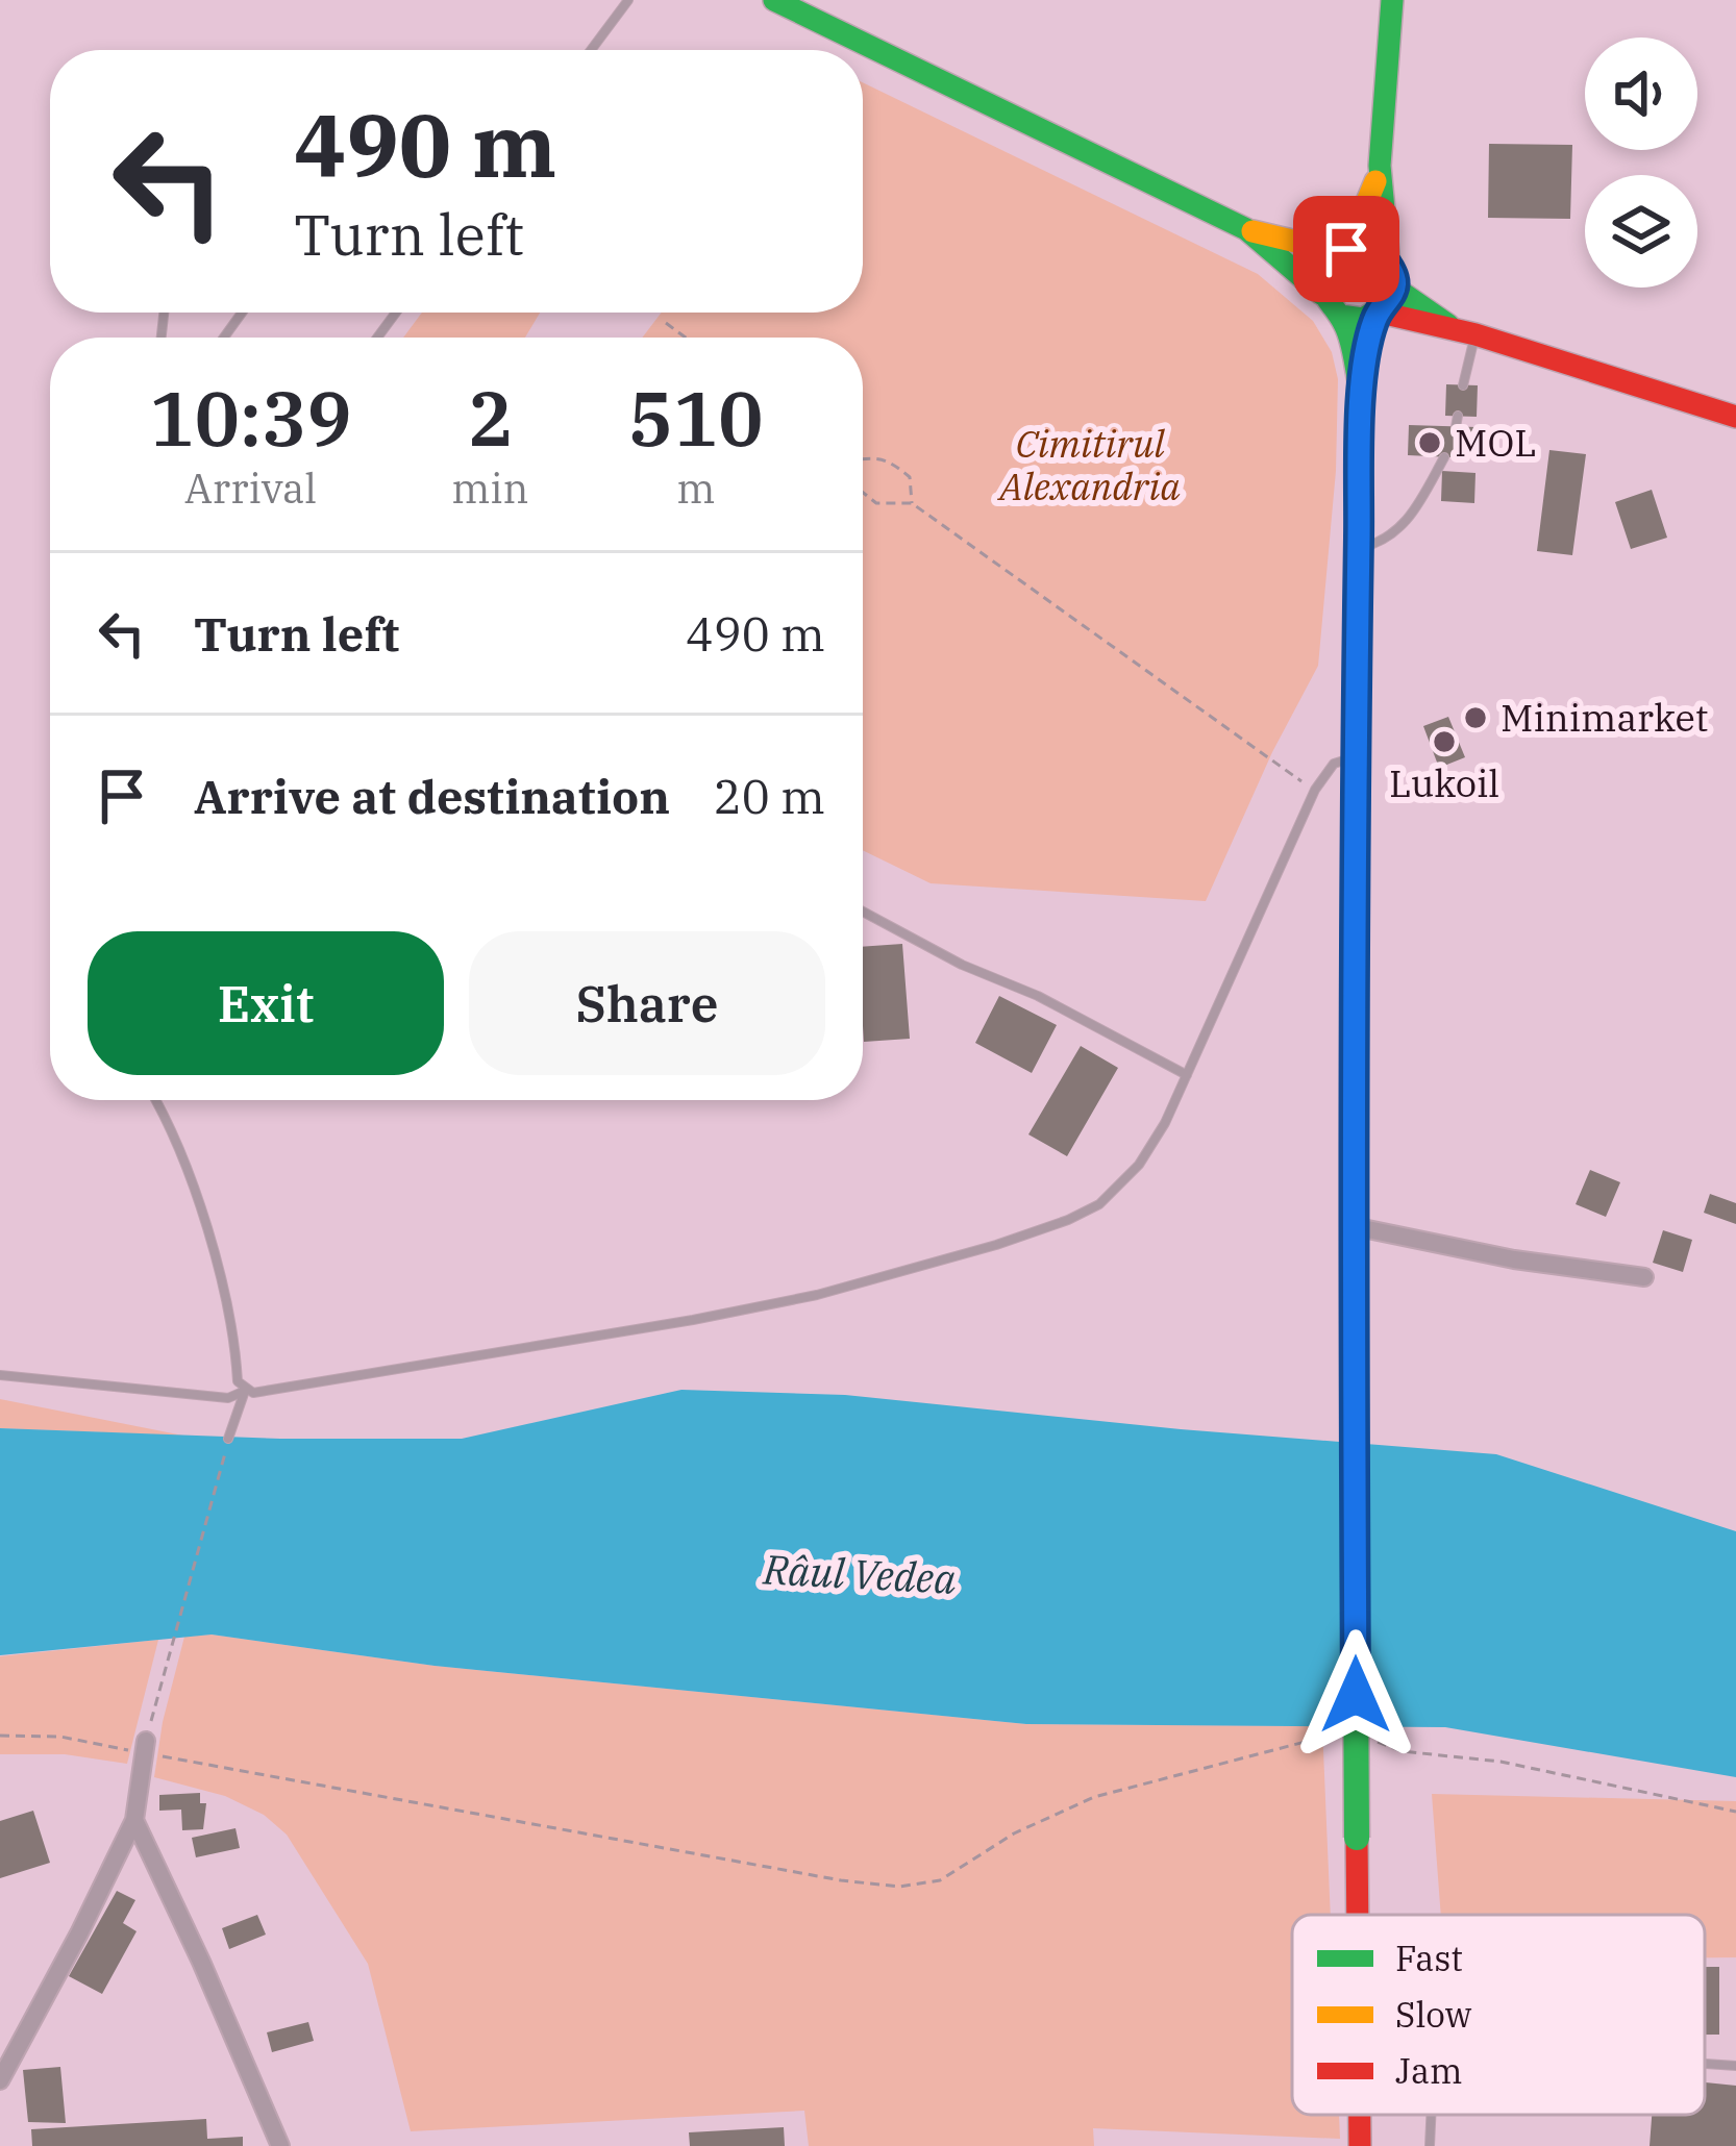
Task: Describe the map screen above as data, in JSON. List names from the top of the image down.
{
  "water": ["Râul Vedea"],
  "parks": ["Cimitirul Alexandria"],
  "places": ["MOL", "Minimarket", "Lukoil"],
  "legend": ["Fast", "Slow", "Jam"],
  "page": {
    "turn": ["490 m", "Turn left"],
    "eta": [
      "10:39",
      "Arrival",
      "2",
      "min",
      "510",
      "m"
    ],
    "list": [
      {
        "name": "Turn left",
        "value": "490 m"
      },
      {
        "name": "Arrive at destination",
        "value": "20 m"
      }
    ],
    "buttons": ["Exit", "Share"]
  }
}
